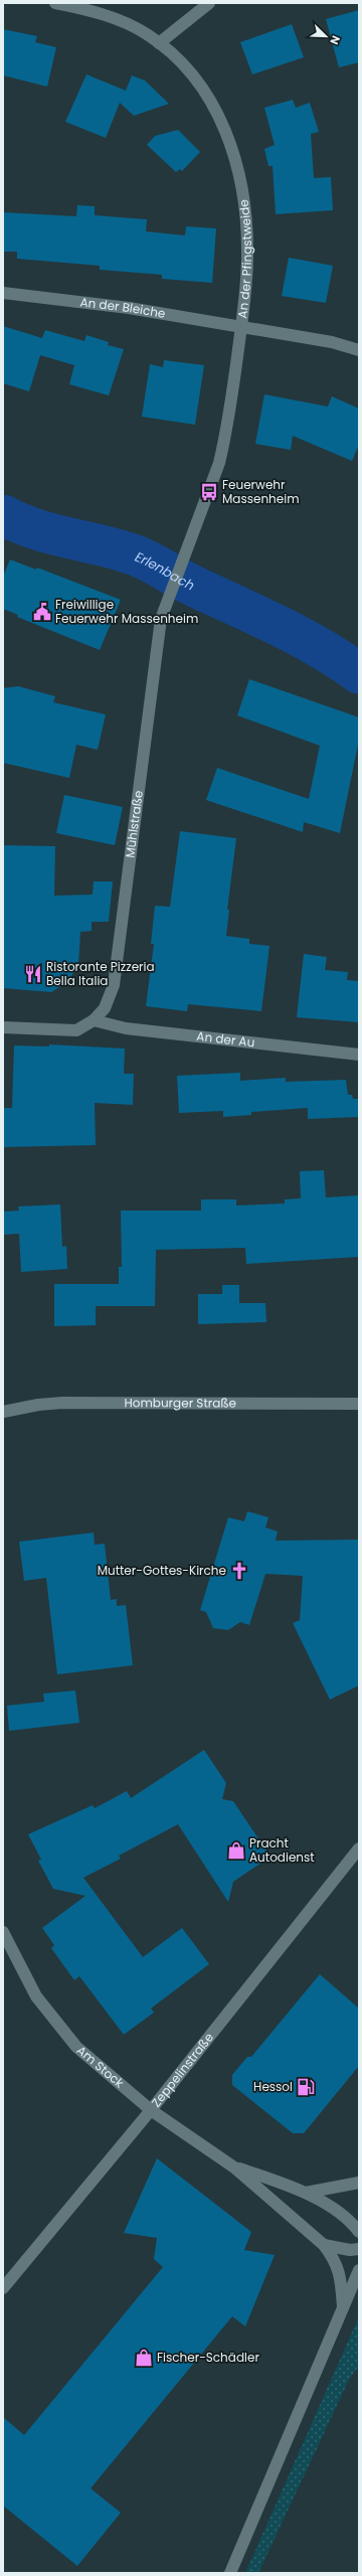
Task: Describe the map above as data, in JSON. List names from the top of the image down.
{
  "streets": {
    "street": [
      "An der Pfingstweide",
      "An der Bleiche",
      "Mühlstraße",
      "An der Au",
      "Homburger Straße",
      "Am Stock",
      "Zeppelinstraße"
    ]
  },
  "crossings": [
    ["An der Pfingstweide", "An der Bleiche"],
    ["An der Pfingstweide", "Mühlstraße"],
    ["Mühlstraße", "An der Au"],
    ["Am Stock", "Zeppelinstraße"]
  ],
  "water": ["Erlenbach"],
  "places": {
    "bus stop": ["Feuerwehr Massenheim"],
    "public building": ["Freiwillige Feuerwehr Massenheim"],
    "restaurant": ["Ristorante Pizzeria Bella Italia"],
    "church": ["Mutter-Gottes-Kirche"],
    "shop": ["Pracht Autodienst", "Fischer-Schädler"],
    "fuel station": ["Hessol"]
  },
  "north": "bottom right"
}
